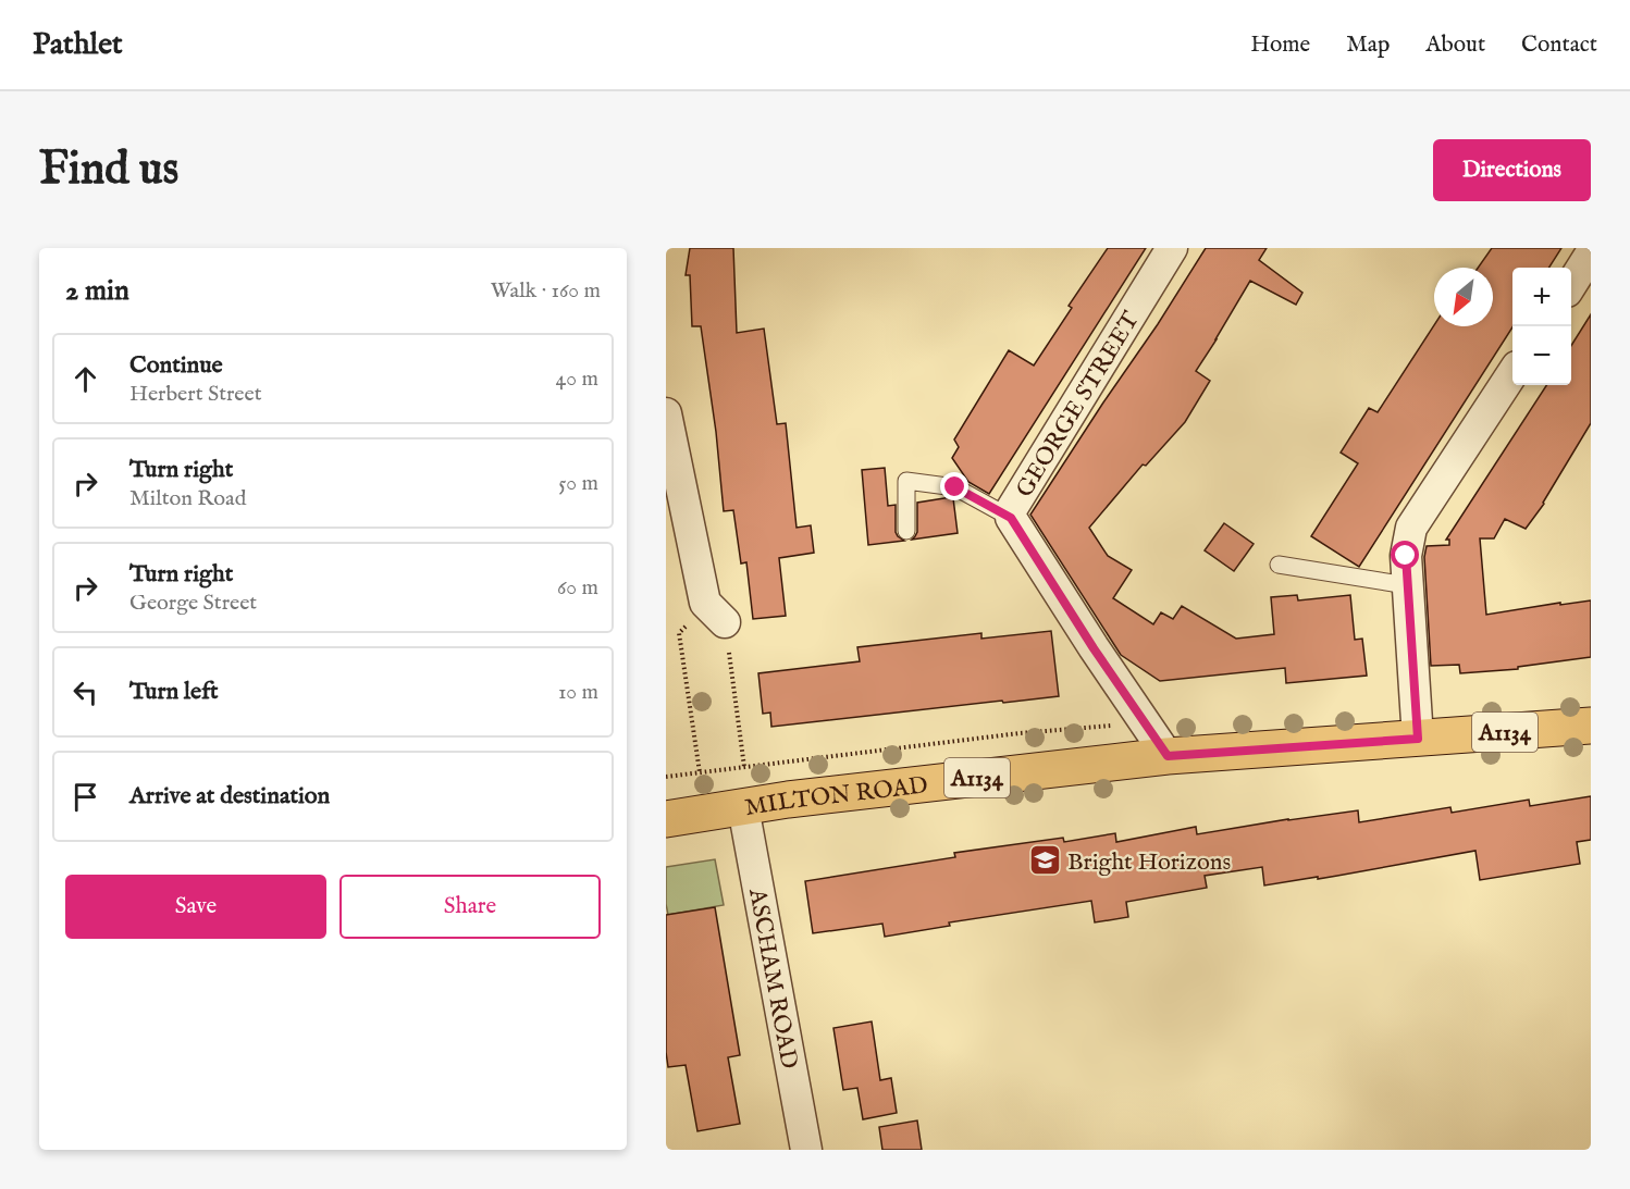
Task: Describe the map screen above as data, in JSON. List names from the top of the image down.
{
  "streets": {
    "main road": ["A1134", "MILTON ROAD"],
    "street": ["GEORGE STREET", "ASCHAM ROAD"]
  },
  "crossings": [
    ["GEORGE STREET", "MILTON ROAD"],
    ["MILTON ROAD", "ASCHAM ROAD"]
  ],
  "places": {
    "school or university": ["Bright Horizons"]
  },
  "north": "bottom left",
  "page": {
    "header": "Pathlet",
    "nav": [
      "Home",
      "Map",
      "About",
      "Contact"
    ],
    "buttons": [
      "Directions",
      ["Save", "Share"]
    ],
    "title": "Find us",
    "heading": ["2 min", "Walk · 160 m"],
    "map_buttons": ["+", "−"],
    "list": [
      ["Continue", "Herbert Street", "40 m"],
      ["Turn right", "Milton Road", "50 m"],
      ["Turn right", "George Street", "60 m"],
      ["Turn left", "10 m"],
      "Arrive at destination"
    ]
  }
}
